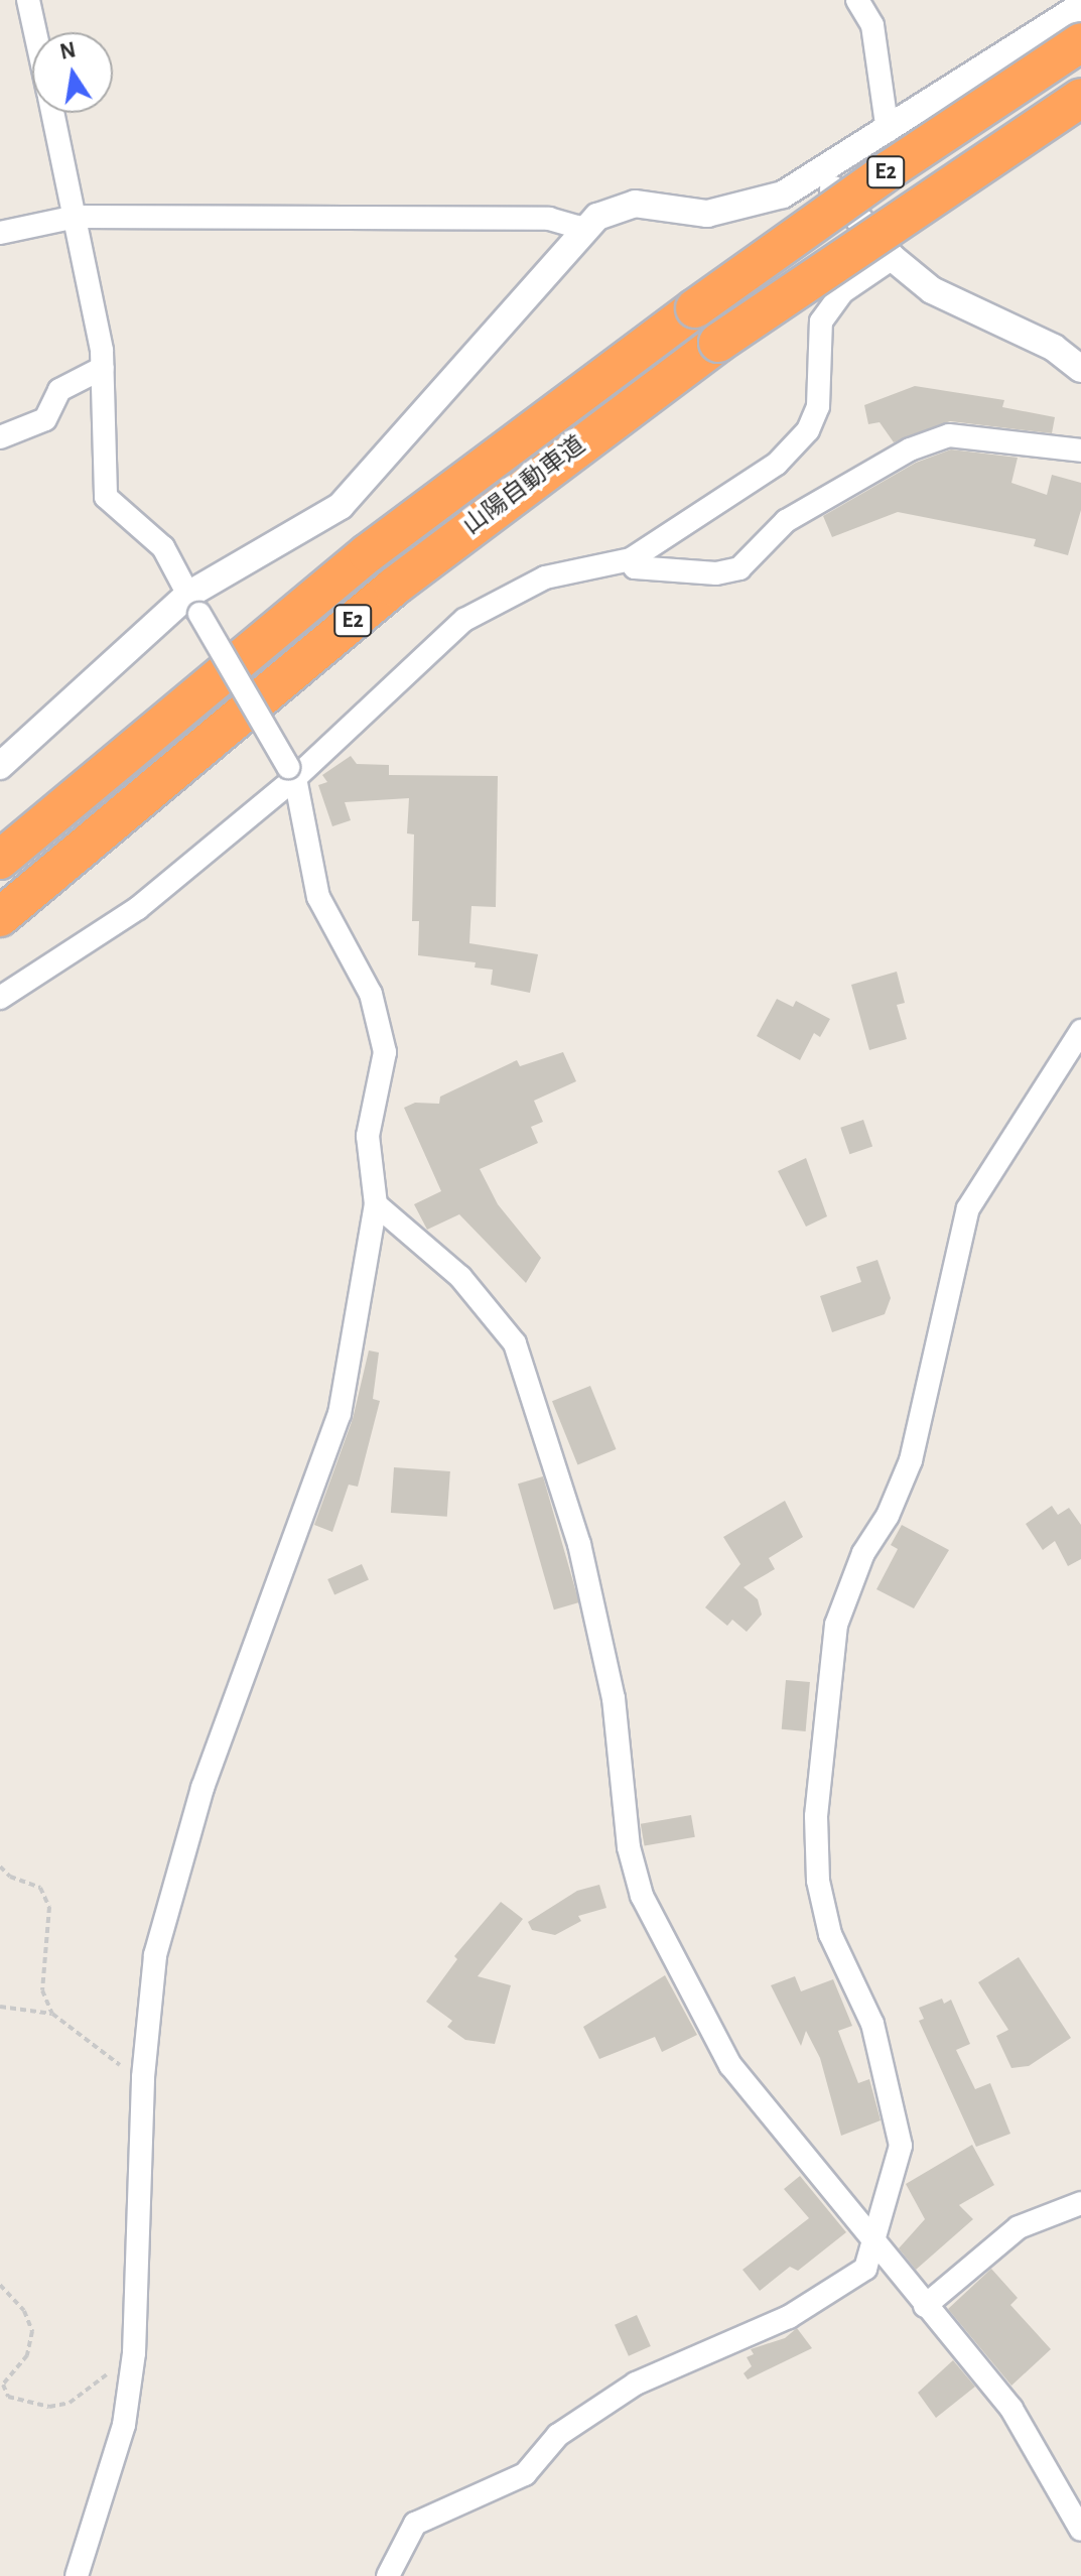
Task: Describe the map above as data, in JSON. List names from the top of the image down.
{
  "streets": {
    "highway": ["E2", "山陽自動車道"]
  },
  "north": "top"
}
